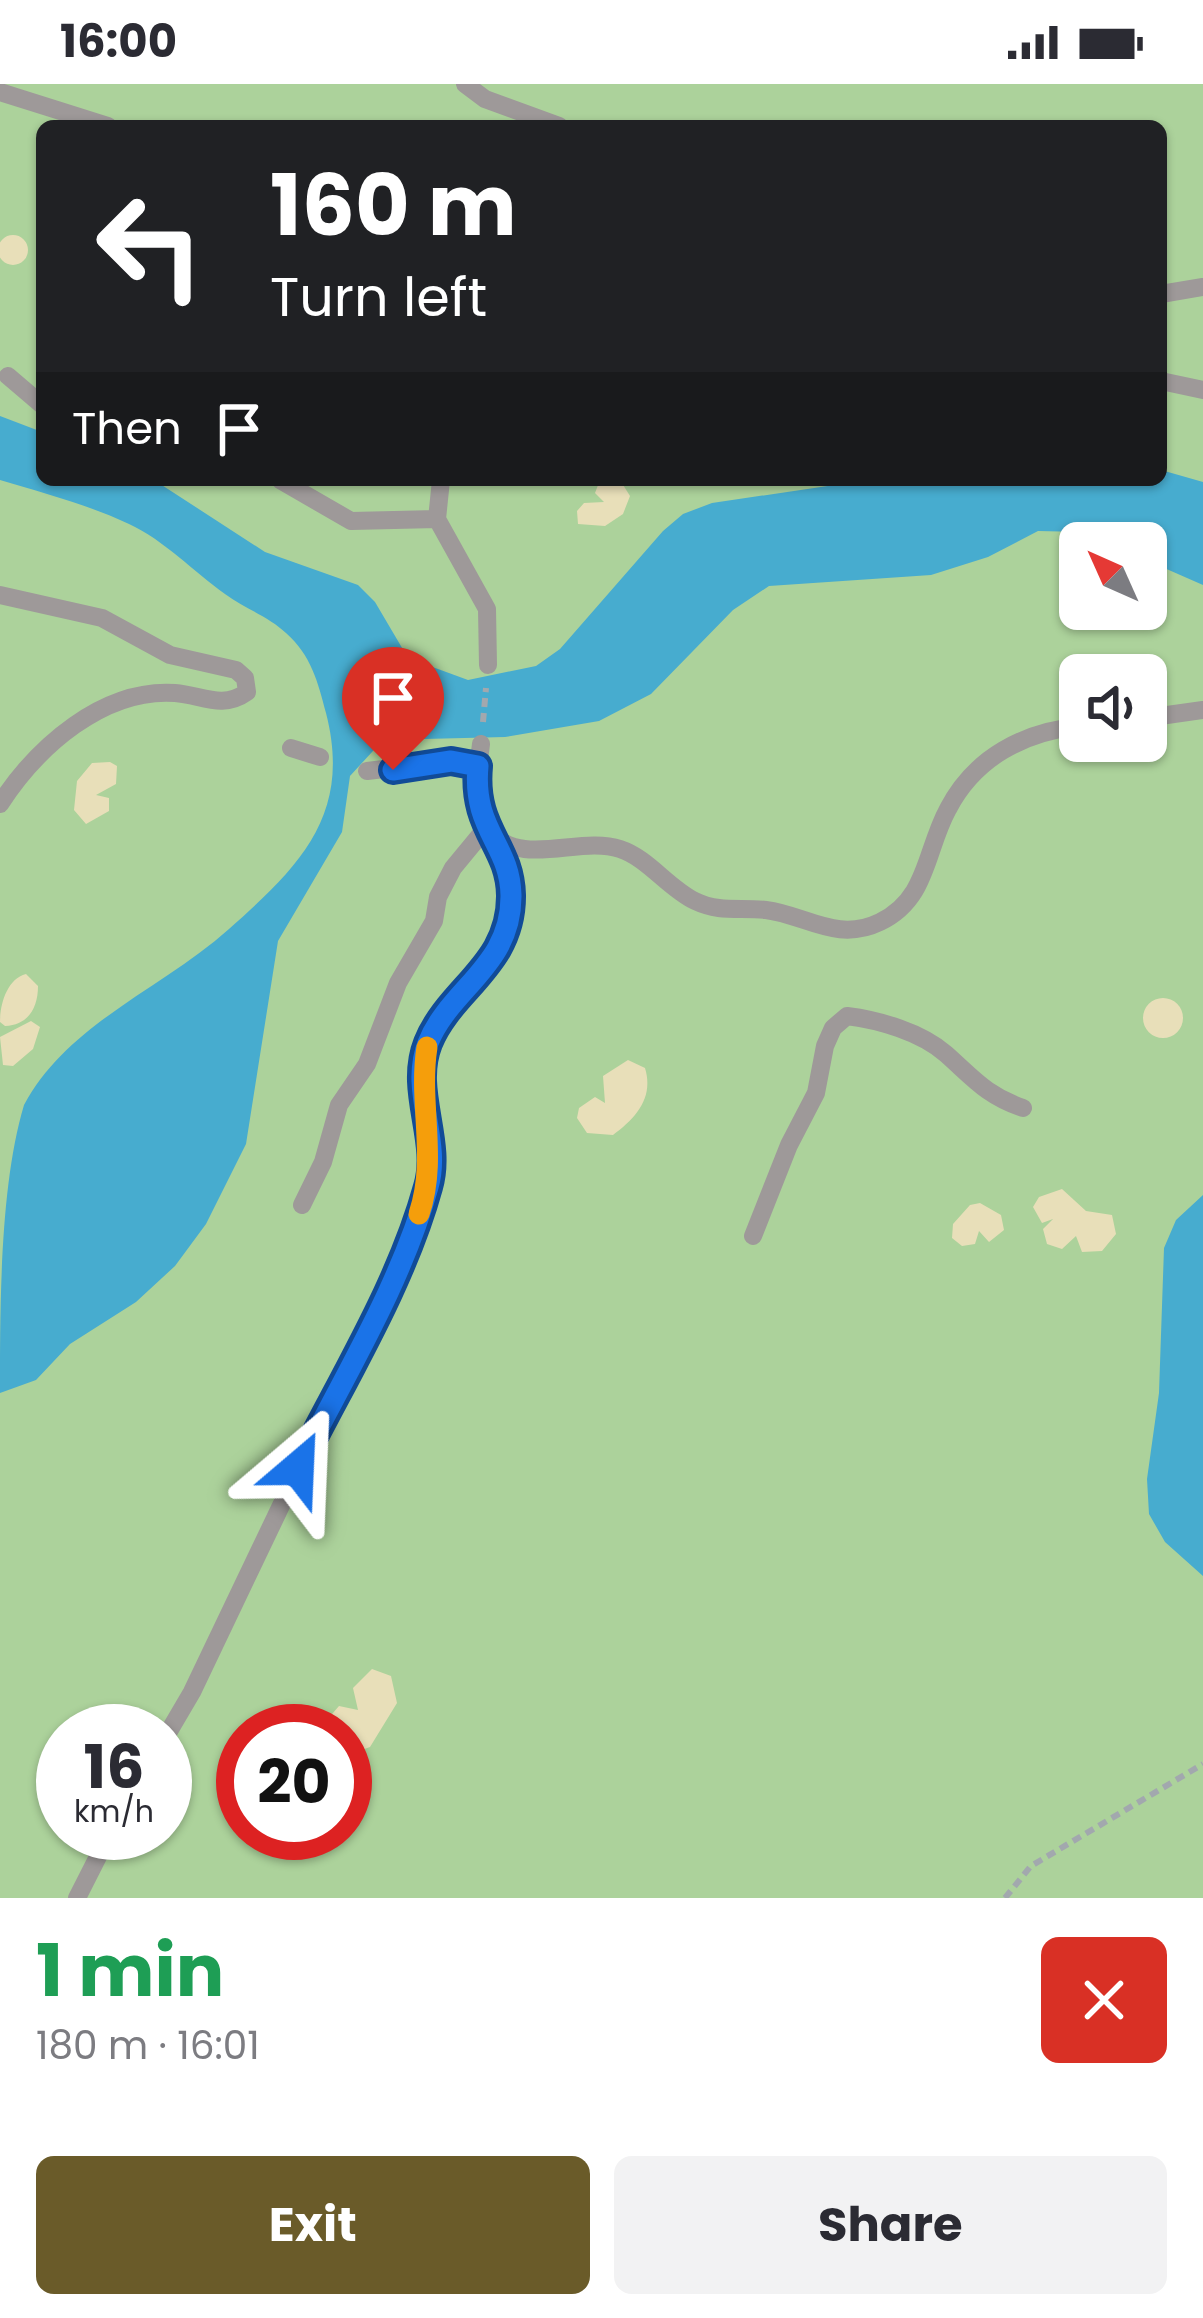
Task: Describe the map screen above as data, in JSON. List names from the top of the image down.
{
  "north": "top left",
  "page": {
    "status": "16:00",
    "turn": ["160 m", "Turn left"],
    "then": "Then",
    "speed": "16 km/h",
    "limit": "20",
    "heading": ["1 min", "180 m · 16:01"],
    "buttons": ["Exit", "Share"]
  }
}
